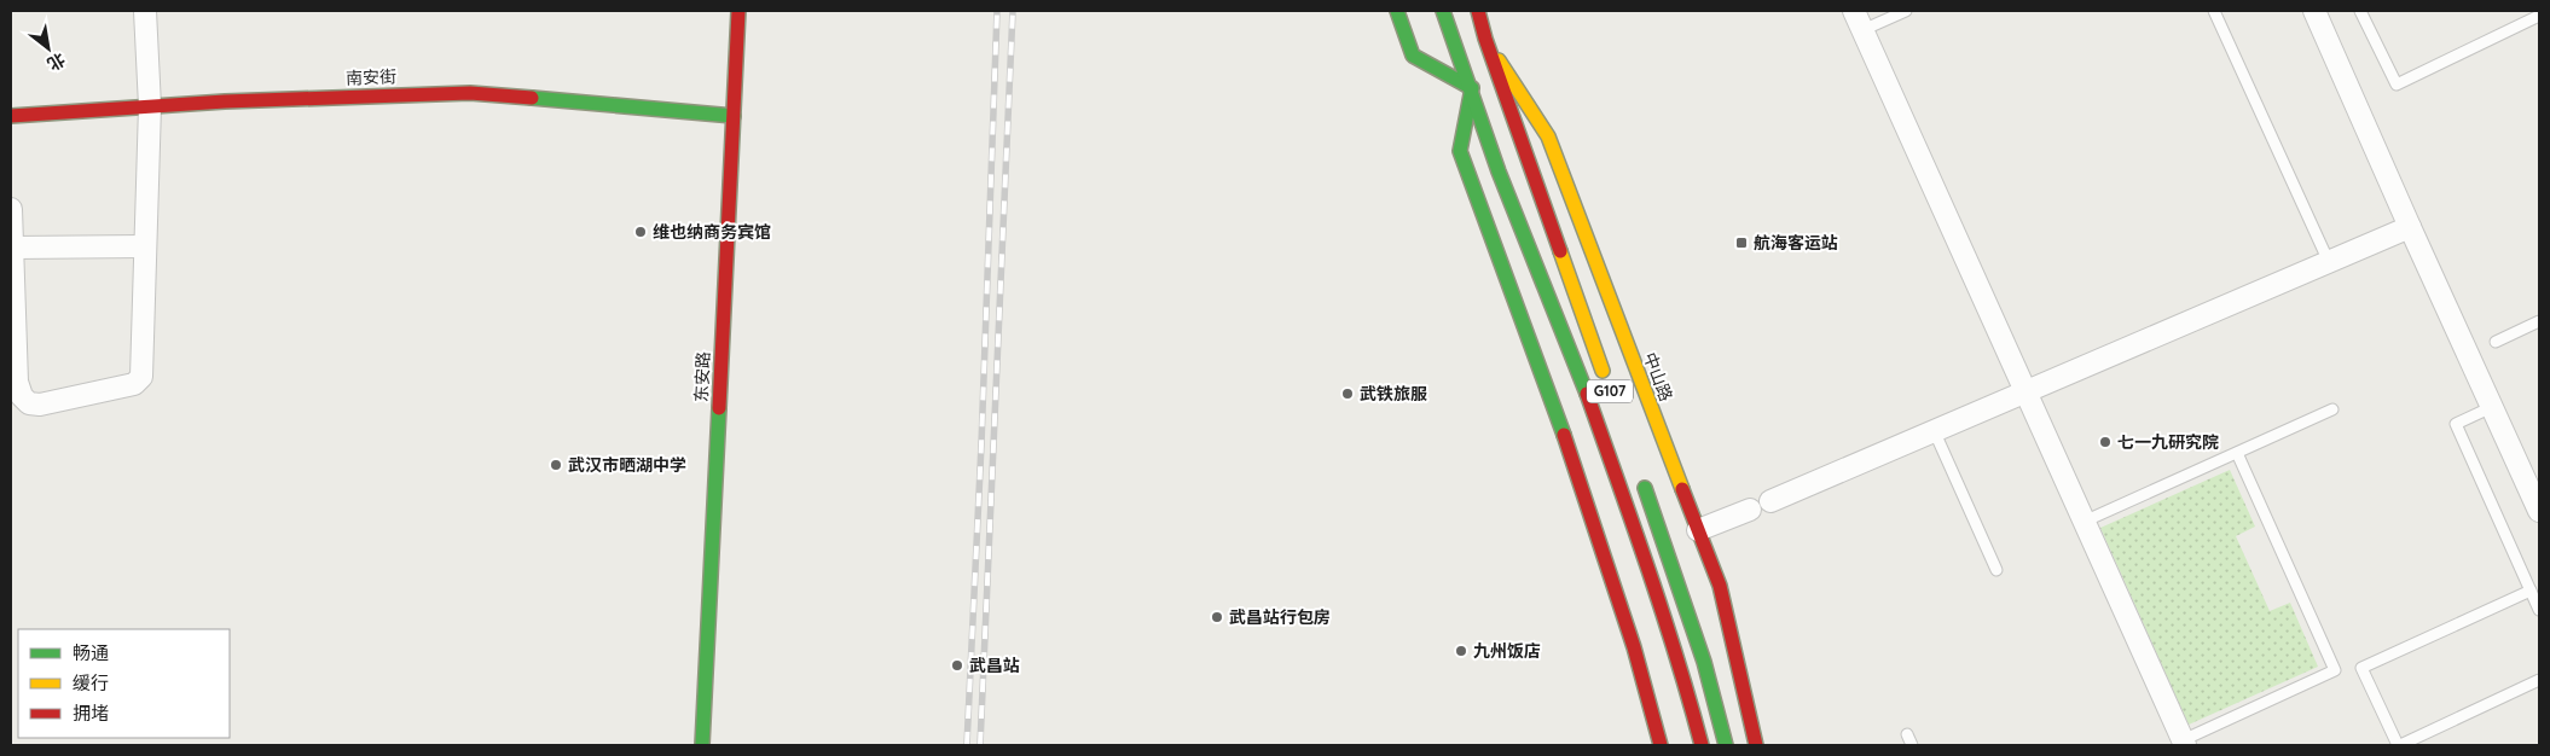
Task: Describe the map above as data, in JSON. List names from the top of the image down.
{
  "streets": {
    "main road": [
      "南安街",
      "东安路",
      "中山路",
      "G107"
    ]
  },
  "crossings": [
    ["南安街", "东安路"],
    ["中山路", "G107"]
  ],
  "places": {
    "other": [
      "维也纳商务宾馆",
      "武铁旅服",
      "七一九研究院",
      "武汉市晒湖中学",
      "武昌站行包房",
      "九州饭店",
      "武昌站"
    ],
    "transit": ["航海客运站"]
  },
  "legend": ["畅通", "缓行", "拥堵"],
  "north": "bottom right"
}
